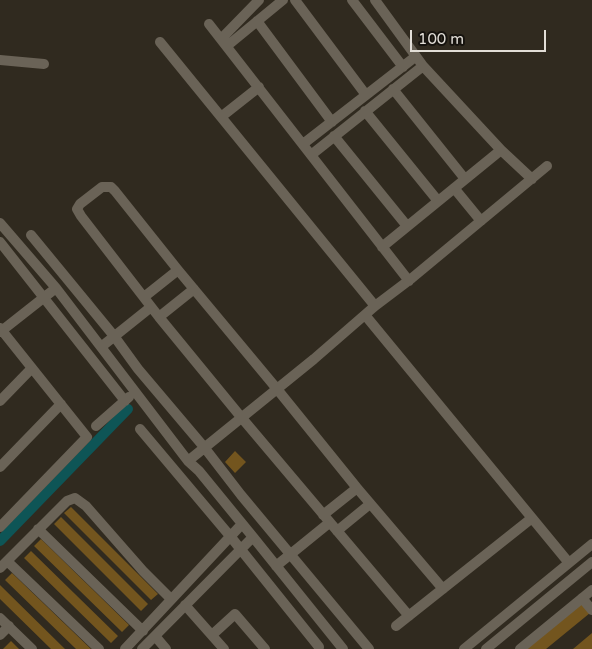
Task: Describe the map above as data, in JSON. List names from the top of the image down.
{
  "scale_bar": "100 m"
}
